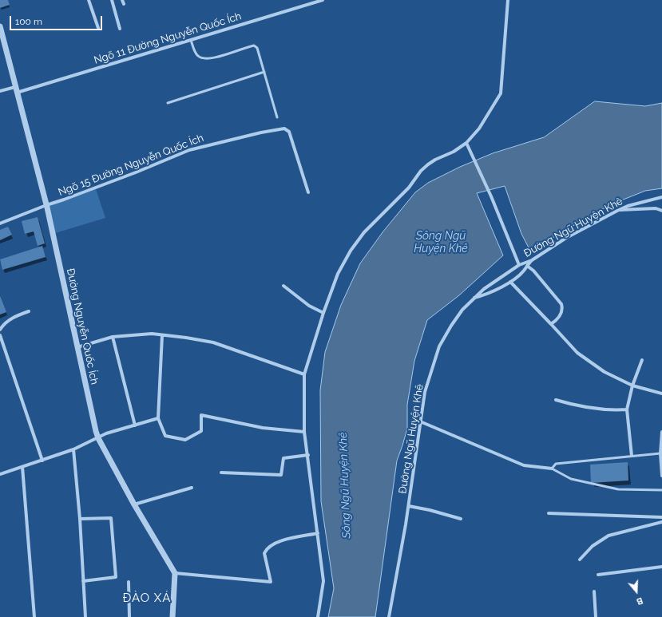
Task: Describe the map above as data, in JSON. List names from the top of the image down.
{
  "streets": {
    "street": [
      "Ngõ 11 Đường Nguyễn Quốc Ích",
      "Ngõ 15 Đường Nguyễn Quốc Ích",
      "Đường Ngũ Huyện Khê",
      "Đường Nguyễn Quốc Ích"
    ]
  },
  "crossings": [
    ["Ngõ 11 Đường Nguyễn Quốc Ích", "Đường Nguyễn Quốc Ích"],
    ["Ngõ 15 Đường Nguyễn Quốc Ích", "Đường Nguyễn Quốc Ích"]
  ],
  "districts": ["ĐÀO XÁ"],
  "water": ["Sông Ngũ Huyện Khê"],
  "scale_bar": "100 m",
  "north": "bottom"
}
